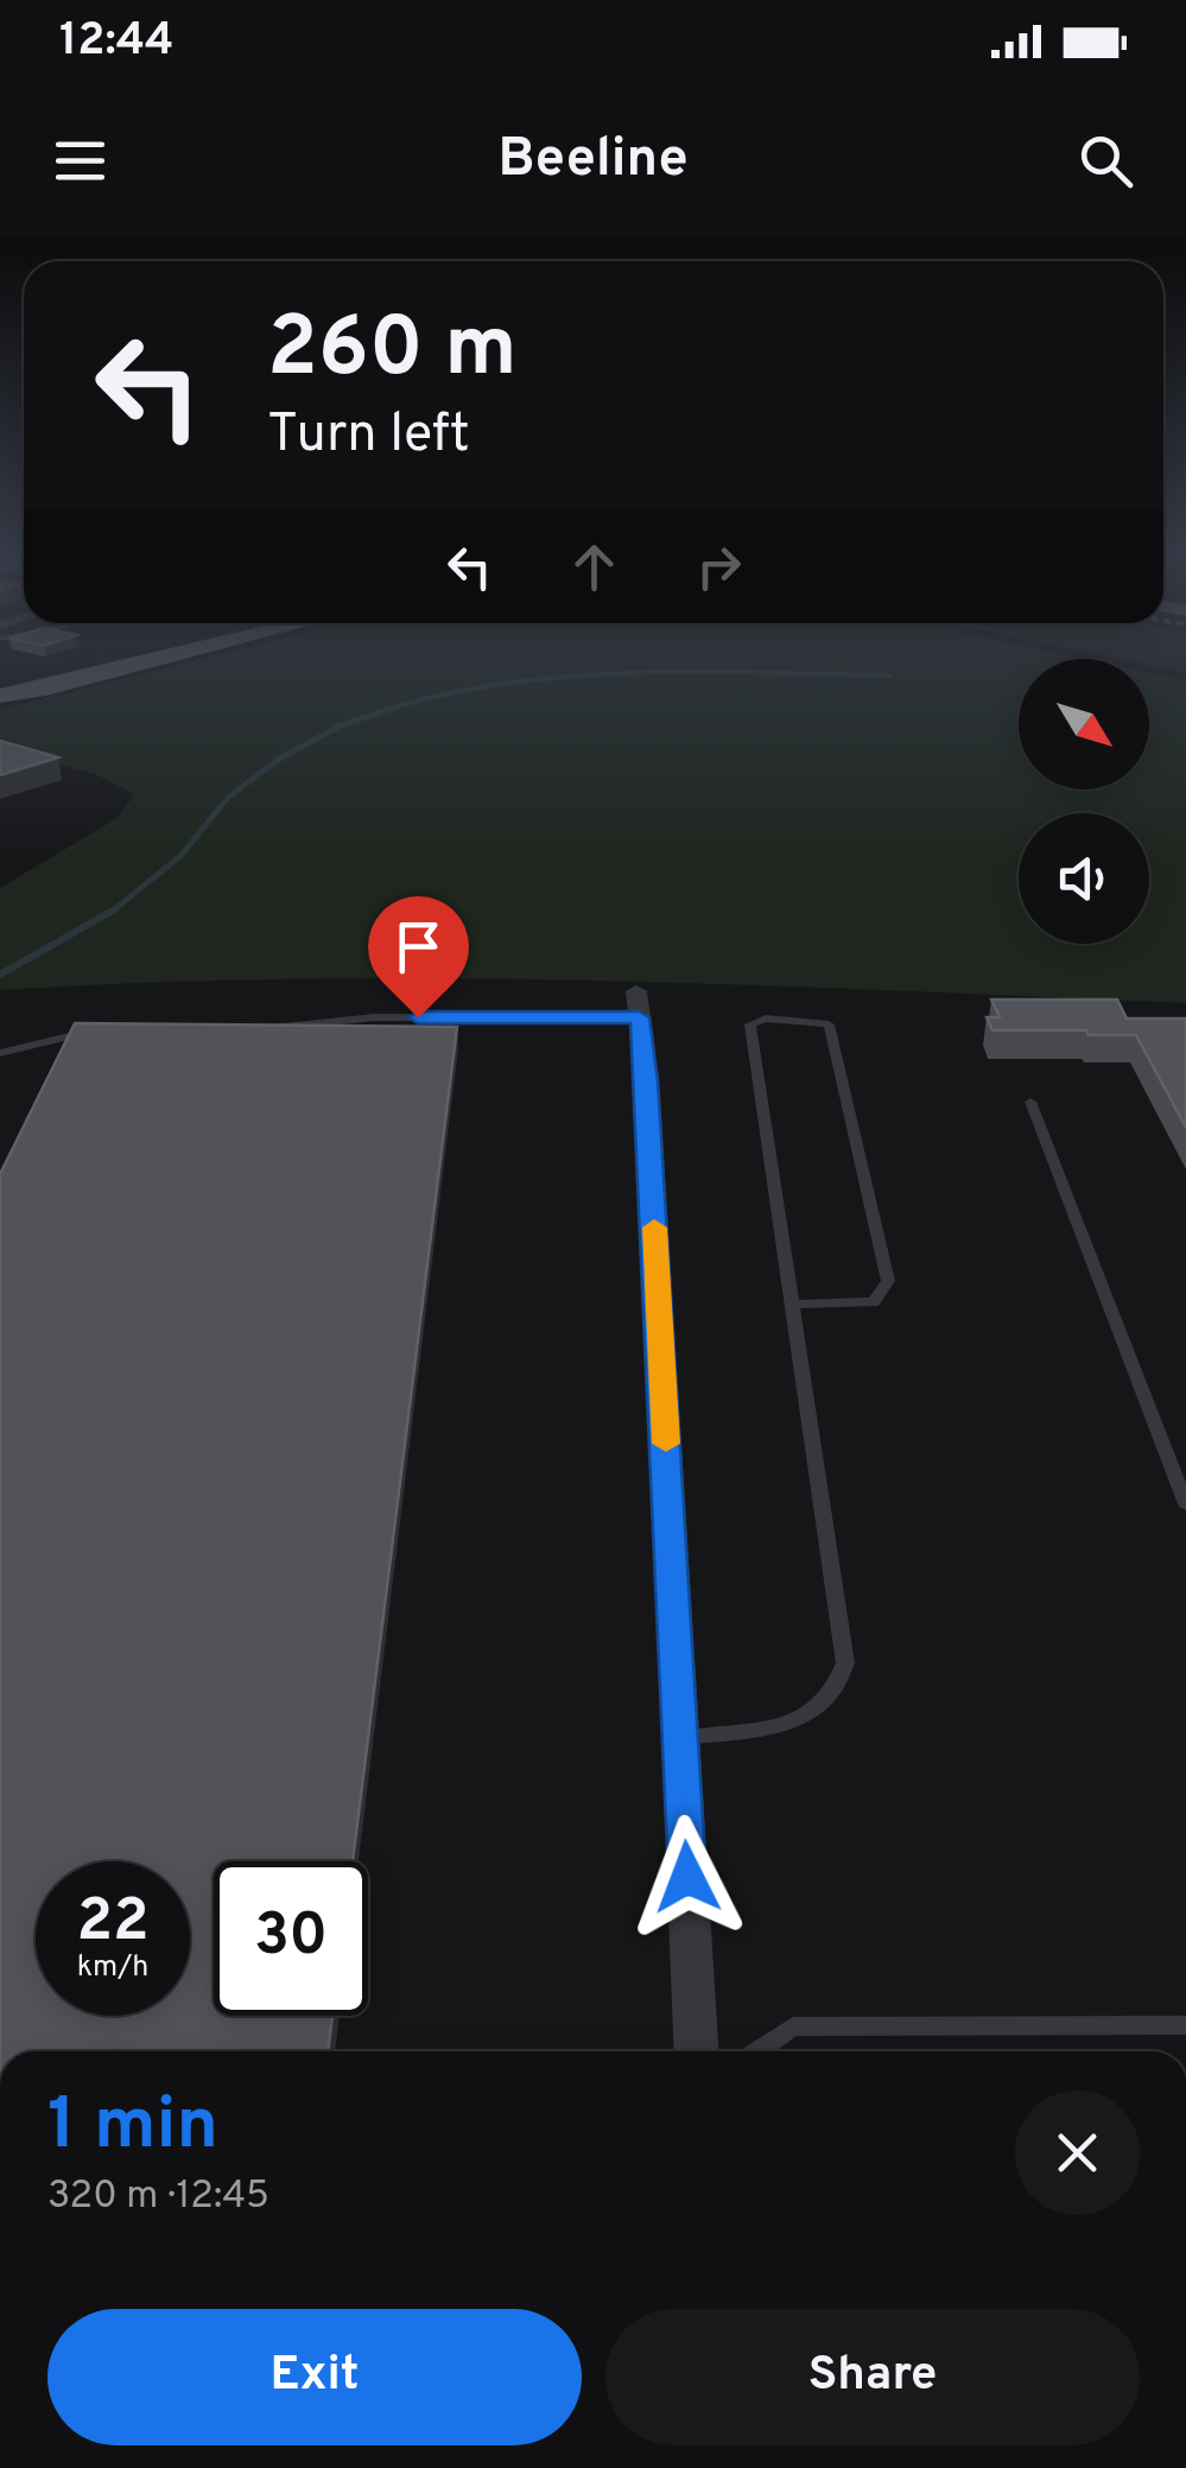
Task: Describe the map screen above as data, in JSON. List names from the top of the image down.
{
  "north": "bottom right",
  "page": {
    "status": "12:44",
    "header": "Beeline",
    "turn": ["260 m", "Turn left"],
    "speed": "22 km/h",
    "limit": "30",
    "heading": ["1 min", "320 m · 12:45"],
    "buttons": ["Exit", "Share"]
  }
}
